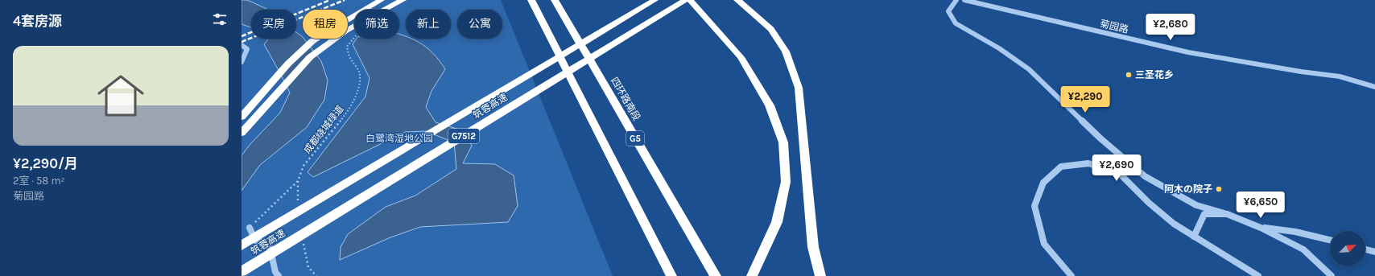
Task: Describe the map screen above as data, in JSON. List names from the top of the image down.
{
  "streets": {
    "highway": [
      "四环路南段",
      "筑蓉高速",
      "G7512",
      "G5"
    ],
    "street": ["菊园路"],
    "path": ["成都绕城绿道"]
  },
  "parks": ["白鹭湾湿地公园"],
  "places": ["三圣花乡", "阿木の院子"],
  "north": "top right",
  "page": {
    "heading": "4套房源",
    "chip": [
      "买房",
      "租房",
      "筛选",
      "新上",
      "公寓"
    ],
    "price": [
      "¥2,680",
      "¥2,290",
      "¥2,690",
      "¥6,650"
    ],
    "list": [
      {
        "name": "¥2,290/月",
        "note": "2室 · 58 m² · 菊园路"
      }
    ]
  }
}
